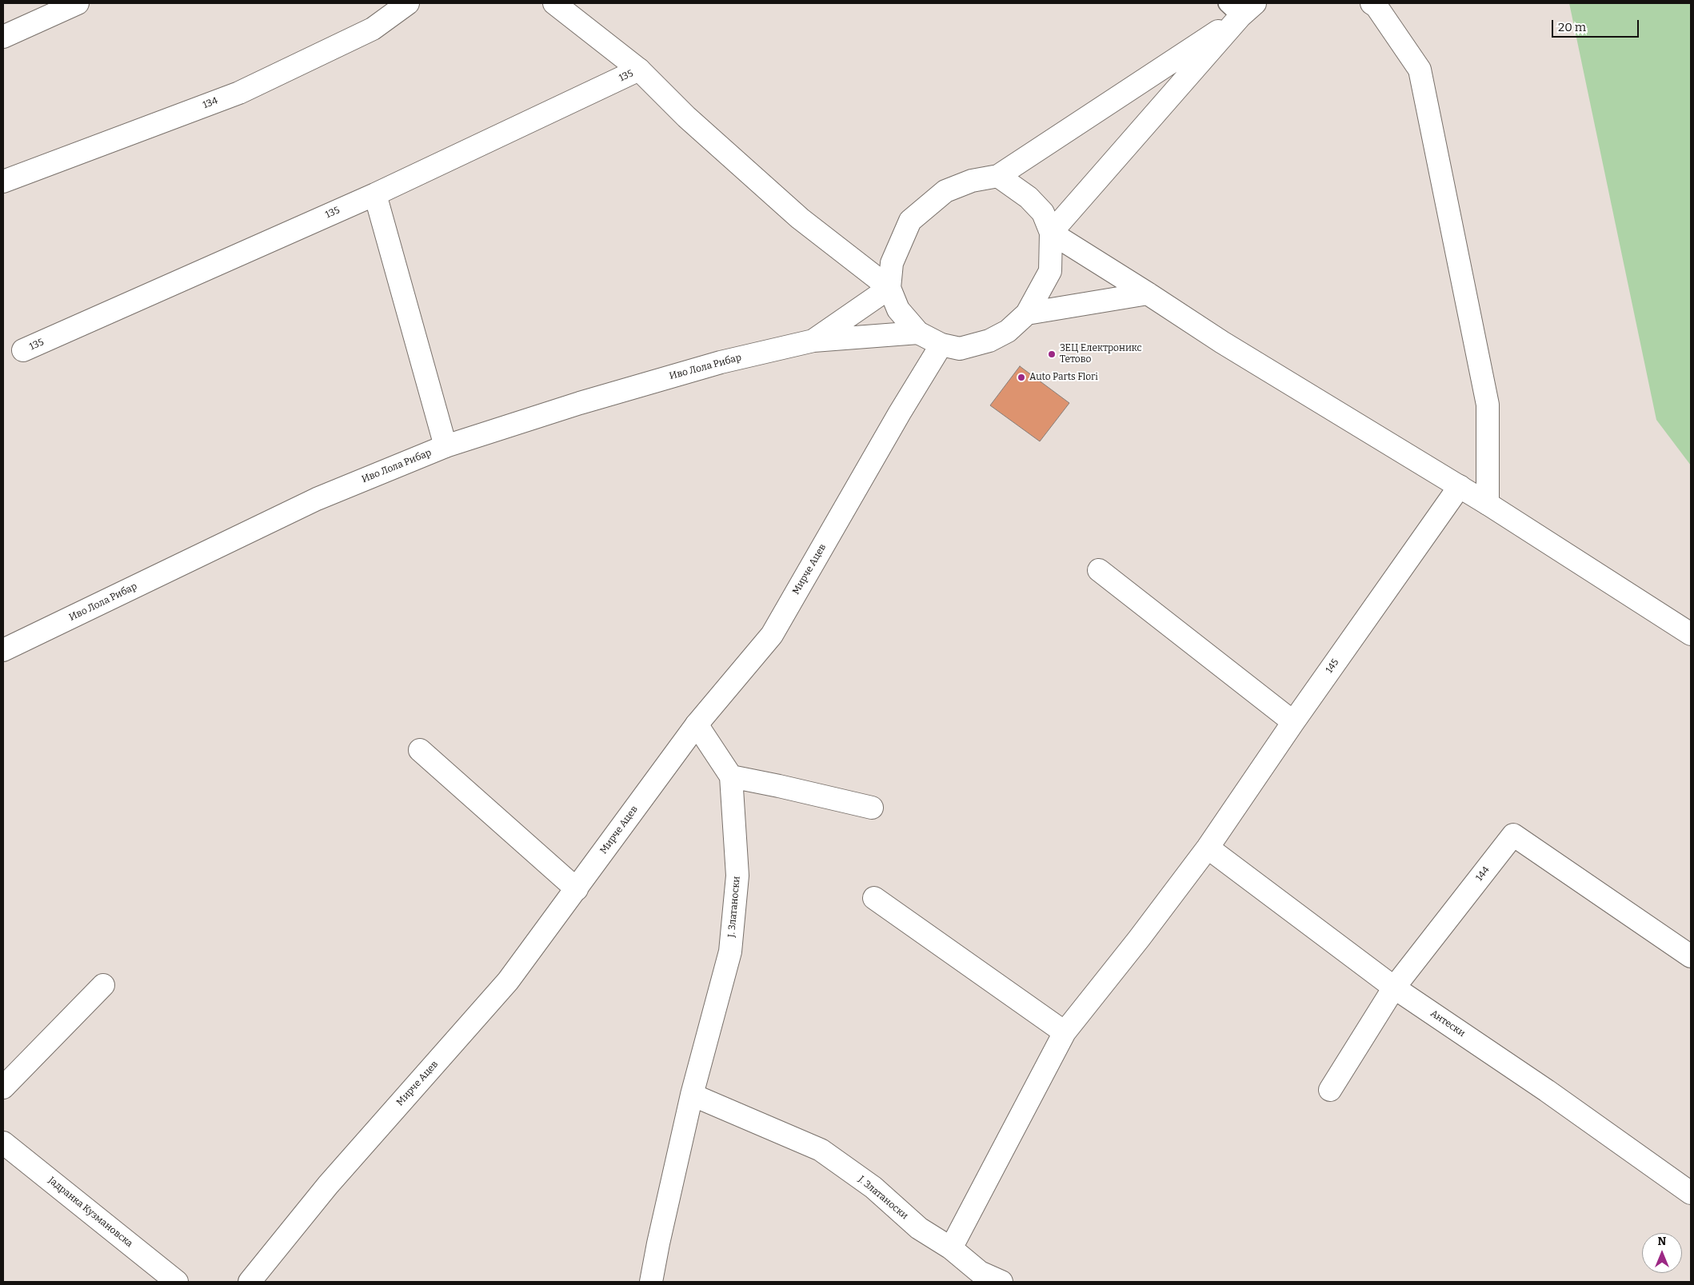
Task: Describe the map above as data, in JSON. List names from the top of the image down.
{
  "streets": {
    "street": [
      "135",
      "134",
      "Иво Лола Рибар",
      "Мирче Ацев",
      "145",
      "144",
      "Ј. Златаноски",
      "Антески",
      "Јадранка Кузмановска"
    ]
  },
  "crossings": [
    ["Мирче Ацев", "Ј. Златаноски"],
    ["145", "Ј. Златаноски"],
    ["145", "Антески"],
    ["144", "Антески"]
  ],
  "places": ["ЗЕЦ Електроникс Тетово", "Auto Parts Flori"],
  "scale_bar": "20 m",
  "north": "top"
}
